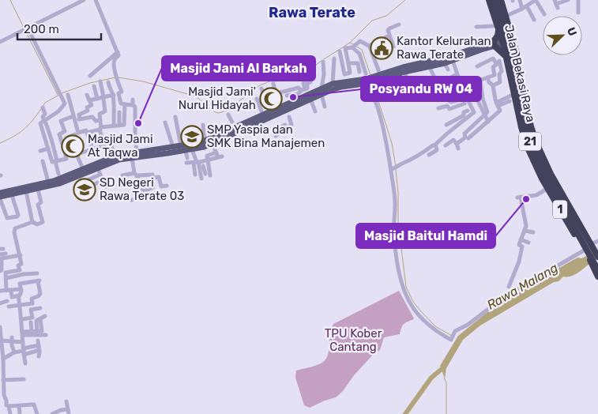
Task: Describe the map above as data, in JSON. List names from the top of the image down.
{
  "streets": {
    "highway": ["Jalan Bekasi Raya", "21", "1"]
  },
  "crossings": [
    ["Jalan Bekasi Raya", "21"]
  ],
  "districts": ["Rawa Terate"],
  "water": ["Rawa Malang"],
  "parks": ["TPU Kober Cantang"],
  "places": {
    "public building": ["Kantor Kelurahan Rawa Terate"],
    "other": ["Posyandu RW 04", "Masjid Jami Al Barkah", "Masjid Baitul Hamdi"],
    "mosque": ["Masjid Jami' Nurul Hidayah", "Masjid Jami At Taqwa"],
    "school or university": ["SMP Yaspia dan SMK Bina Manajemen", "SD Negeri Rawa Terate 03"]
  },
  "scale_bar": "200 m",
  "north": "top right"
}
